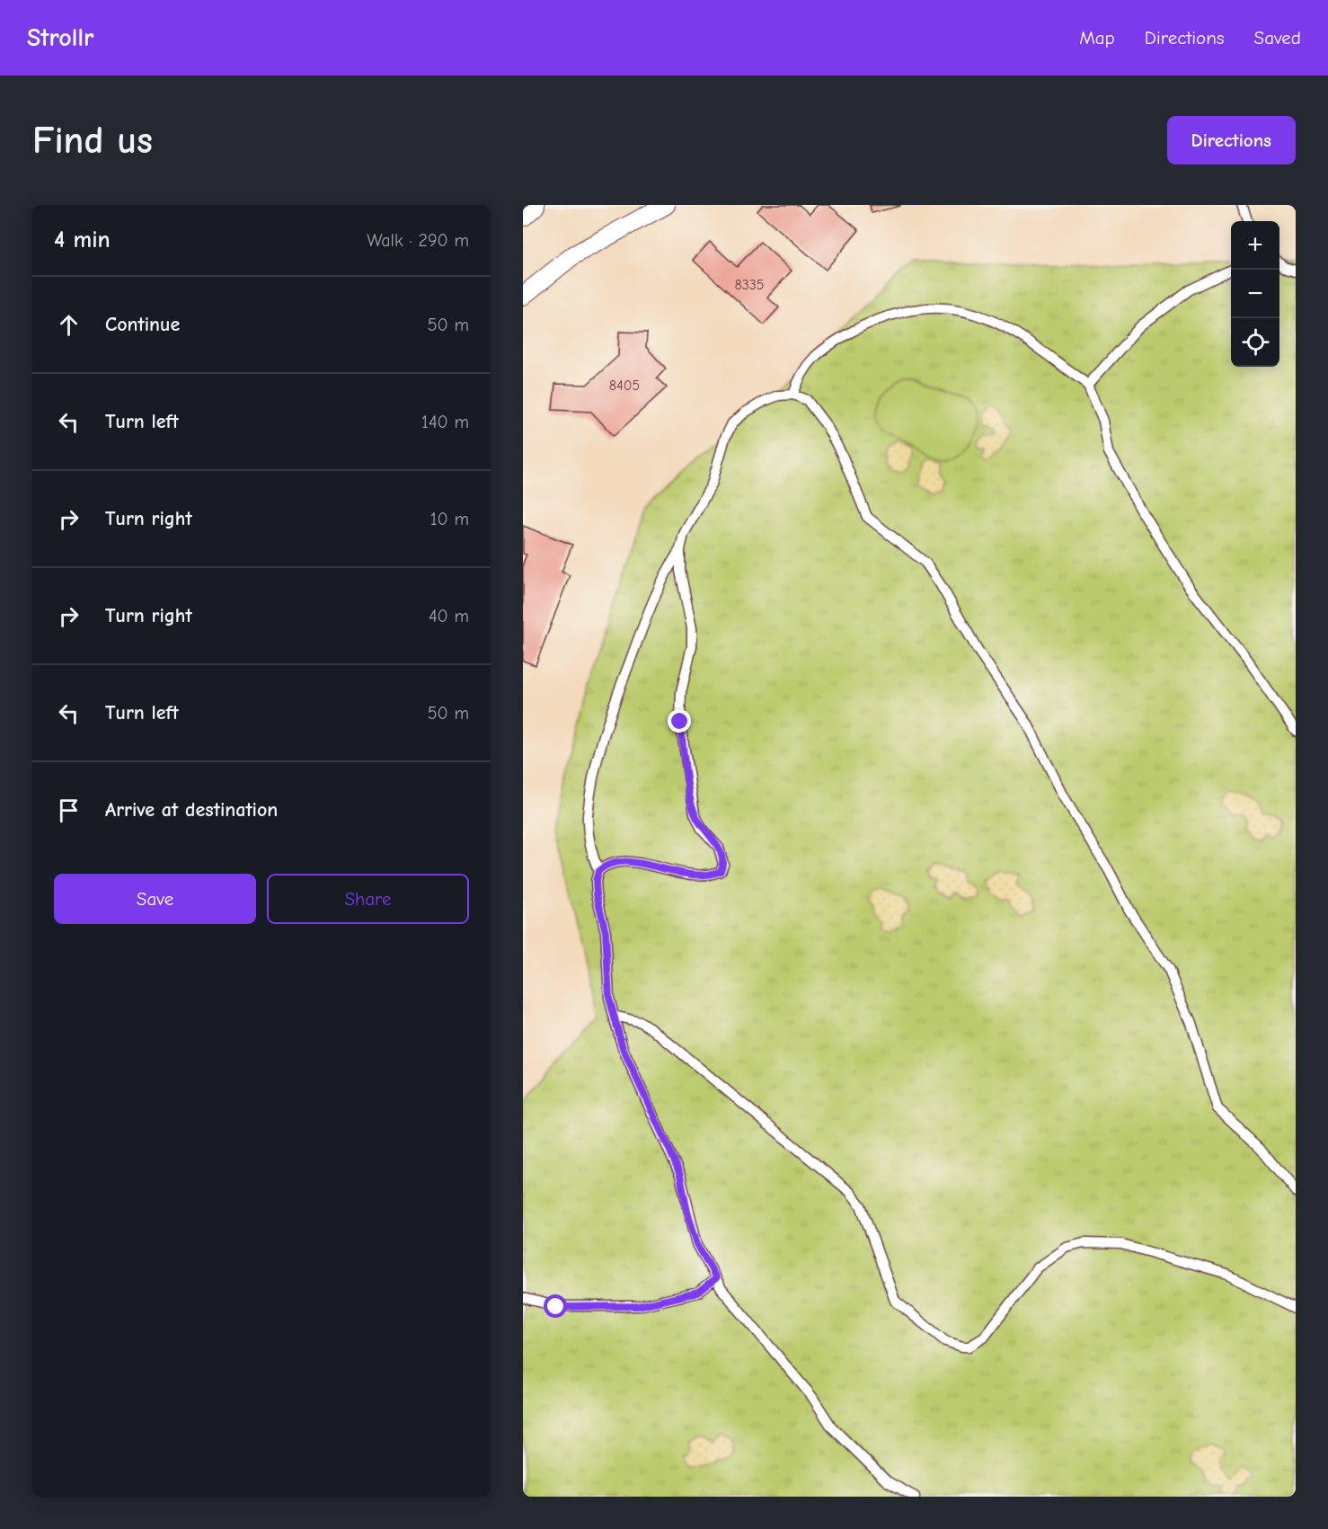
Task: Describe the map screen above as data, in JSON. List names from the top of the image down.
{
  "house_numbers": ["8335", "8405"],
  "page": {
    "header": "Strollr",
    "nav": ["Map", "Directions", "Saved"],
    "buttons": [
      "Directions",
      ["Save", "Share"]
    ],
    "title": "Find us",
    "heading": ["4 min", "Walk · 290 m"],
    "map_buttons": ["+", "−"],
    "list": [
      ["Continue", "50 m"],
      ["Turn left", "140 m"],
      ["Turn right", "10 m"],
      ["Turn right", "40 m"],
      ["Turn left", "50 m"],
      "Arrive at destination"
    ]
  }
}
